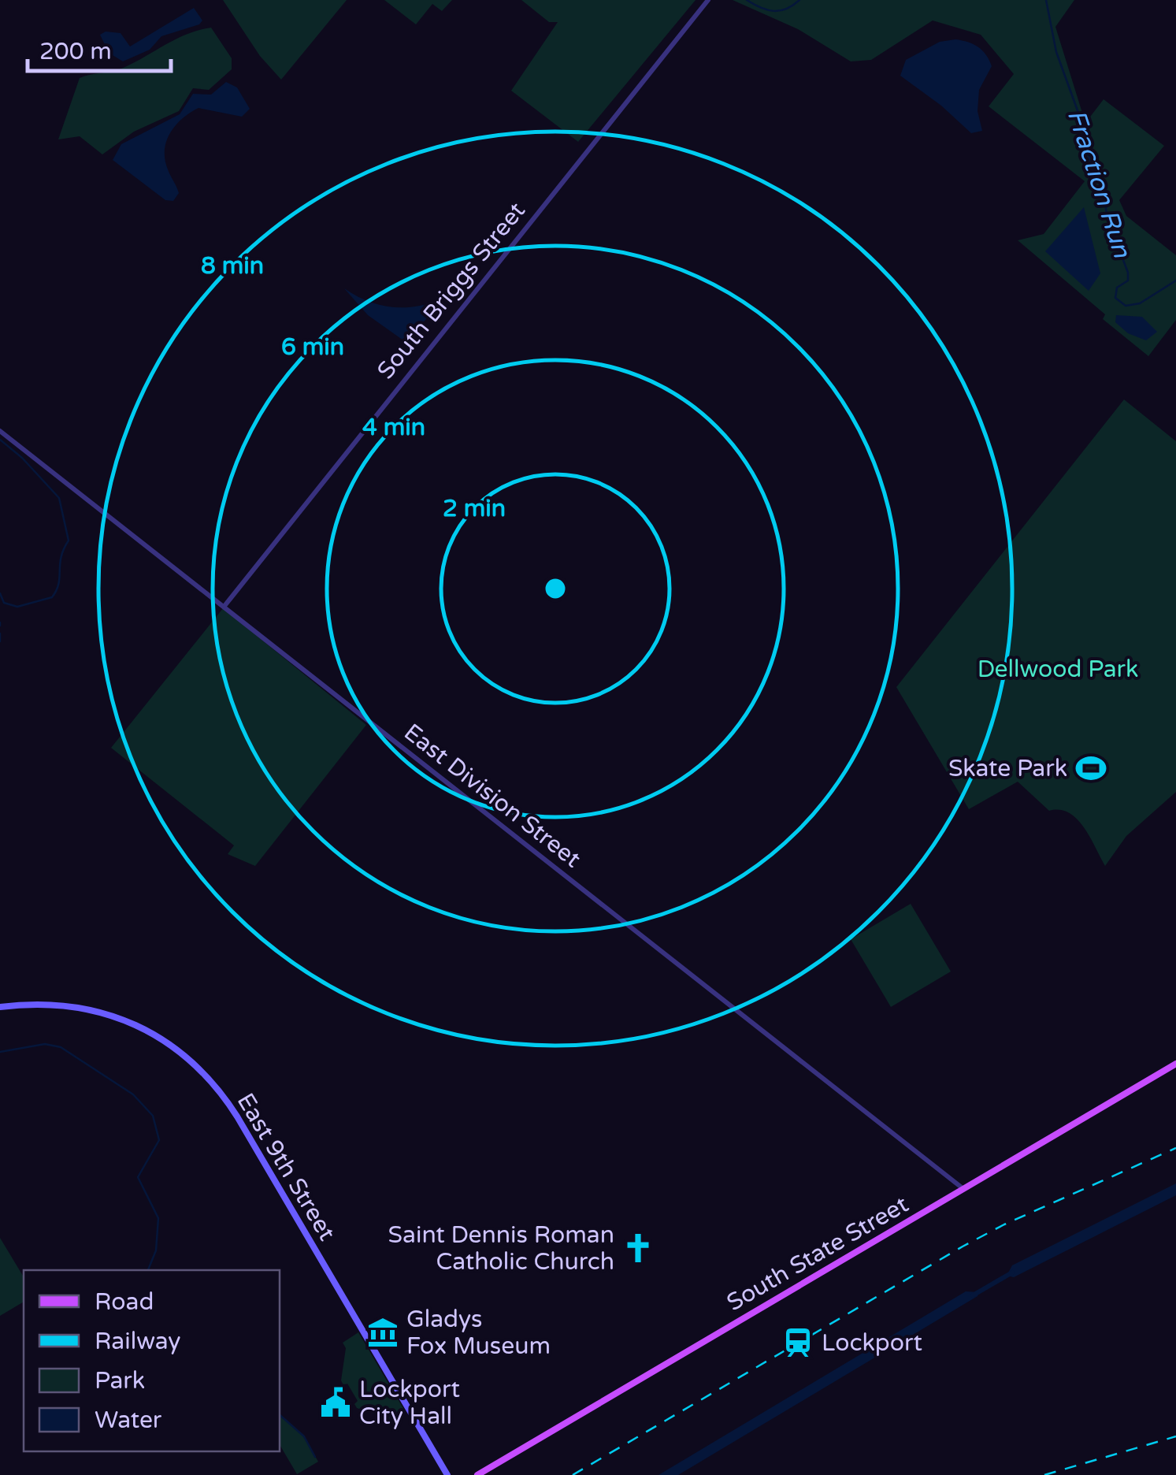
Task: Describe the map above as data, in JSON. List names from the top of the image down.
{
  "streets": {
    "main road": ["East 9th Street", "South State Street"],
    "street": ["South Briggs Street", "East Division Street"]
  },
  "crossings": [
    ["South Briggs Street", "East Division Street"],
    ["East Division Street", "South State Street"]
  ],
  "water": ["Fraction Run"],
  "parks": ["Dellwood Park"],
  "places": {
    "sports": ["Skate Park"],
    "church": ["Saint Dennis Roman Catholic Church"],
    "museum": ["Gladys Fox Museum"],
    "station": ["Lockport"],
    "public building": ["Lockport City Hall"]
  },
  "legend": [
    "Road",
    "Railway",
    "Park",
    "Water"
  ],
  "scale_bar": "200 m",
  "rings": [
    "8 min",
    "6 min",
    "4 min",
    "2 min"
  ]
}
